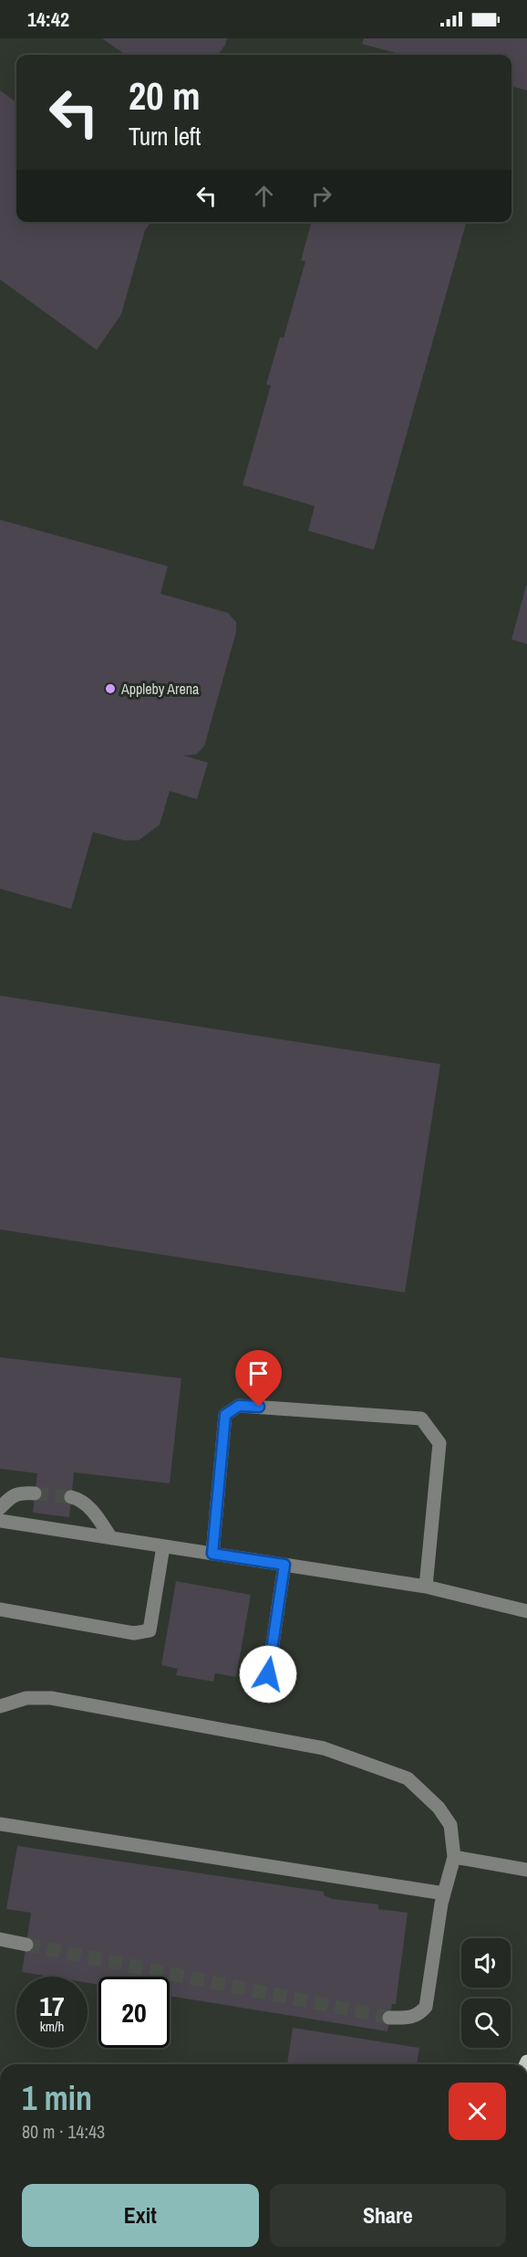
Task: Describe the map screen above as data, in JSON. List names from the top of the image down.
{
  "places": ["Appleby Arena"],
  "page": {
    "status": "14:42",
    "turn": ["20 m", "Turn left"],
    "speed": "17 km/h",
    "limit": "20",
    "heading": ["1 min", "80 m · 14:43"],
    "buttons": ["Exit", "Share"]
  }
}
